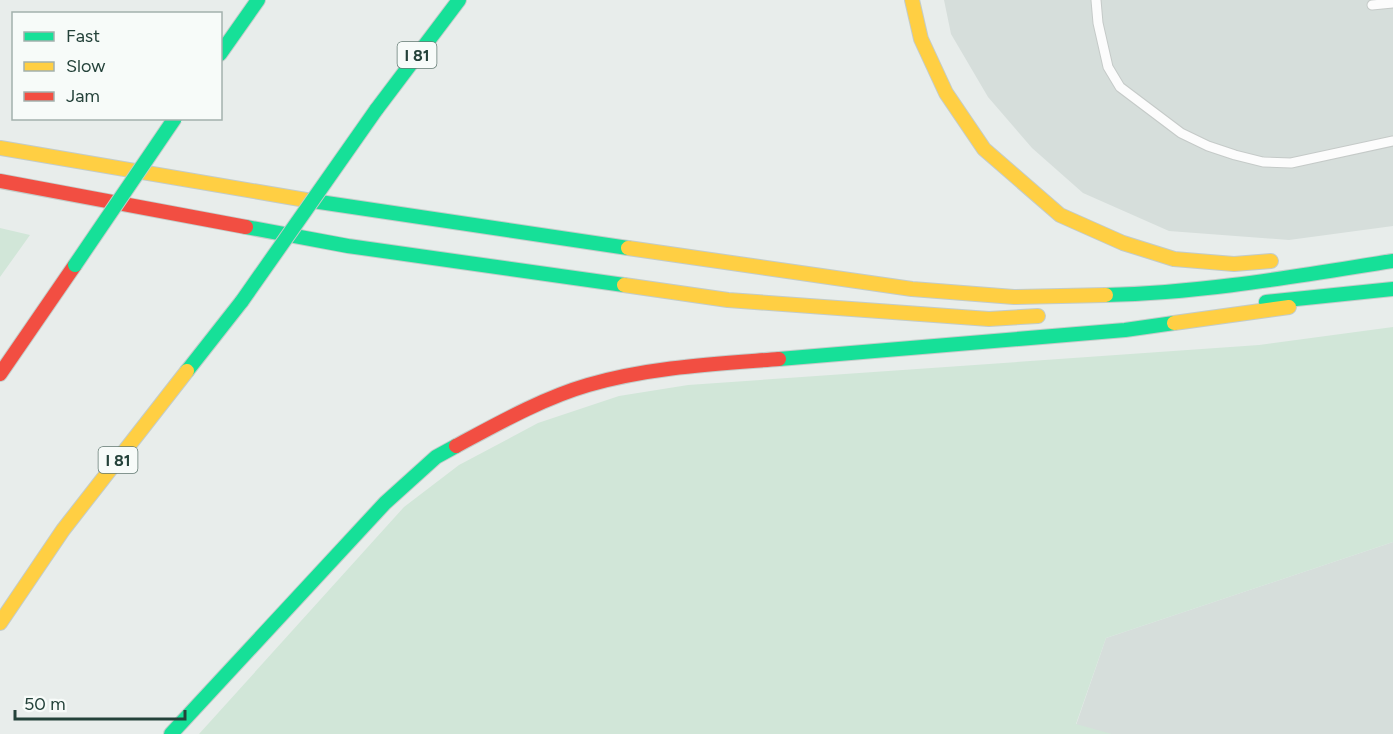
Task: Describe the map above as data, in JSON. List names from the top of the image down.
{
  "streets": {
    "highway": ["I 81"]
  },
  "legend": ["Fast", "Slow", "Jam"],
  "scale_bar": "50 m"
}
